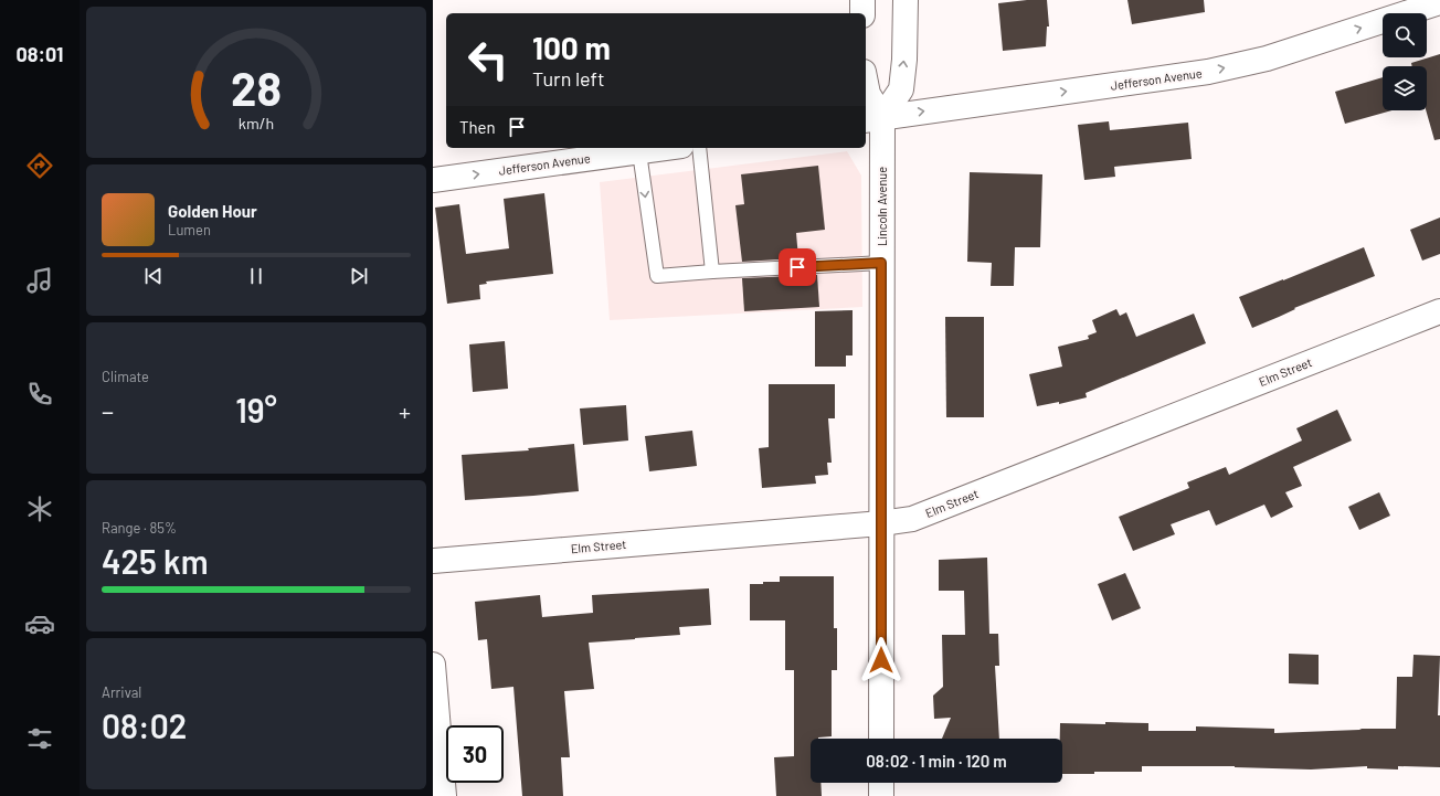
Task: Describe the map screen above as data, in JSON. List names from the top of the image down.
{
  "streets": {
    "street": ["Jefferson Avenue", "Lincoln Avenue", "Elm Street"]
  },
  "crossings": [
    ["Jefferson Avenue", "Lincoln Avenue"],
    ["Lincoln Avenue", "Elm Street"]
  ],
  "one_way": ["Jefferson Avenue"],
  "page": {
    "tabs": "08:01",
    "turn": ["100 m", "Turn left"],
    "then": "Then",
    "song": ["Golden Hour", "Lumen"],
    "tile": [
      "Climate",
      ["Range · 85%", "425 km"],
      ["Arrival", "08:02"]
    ],
    "heat": ["−", "19°", "+"],
    "limit": "30",
    "trip": "08:02 · 1 min · 120 m",
    "gauge": ["28", "km/h"]
  }
}
